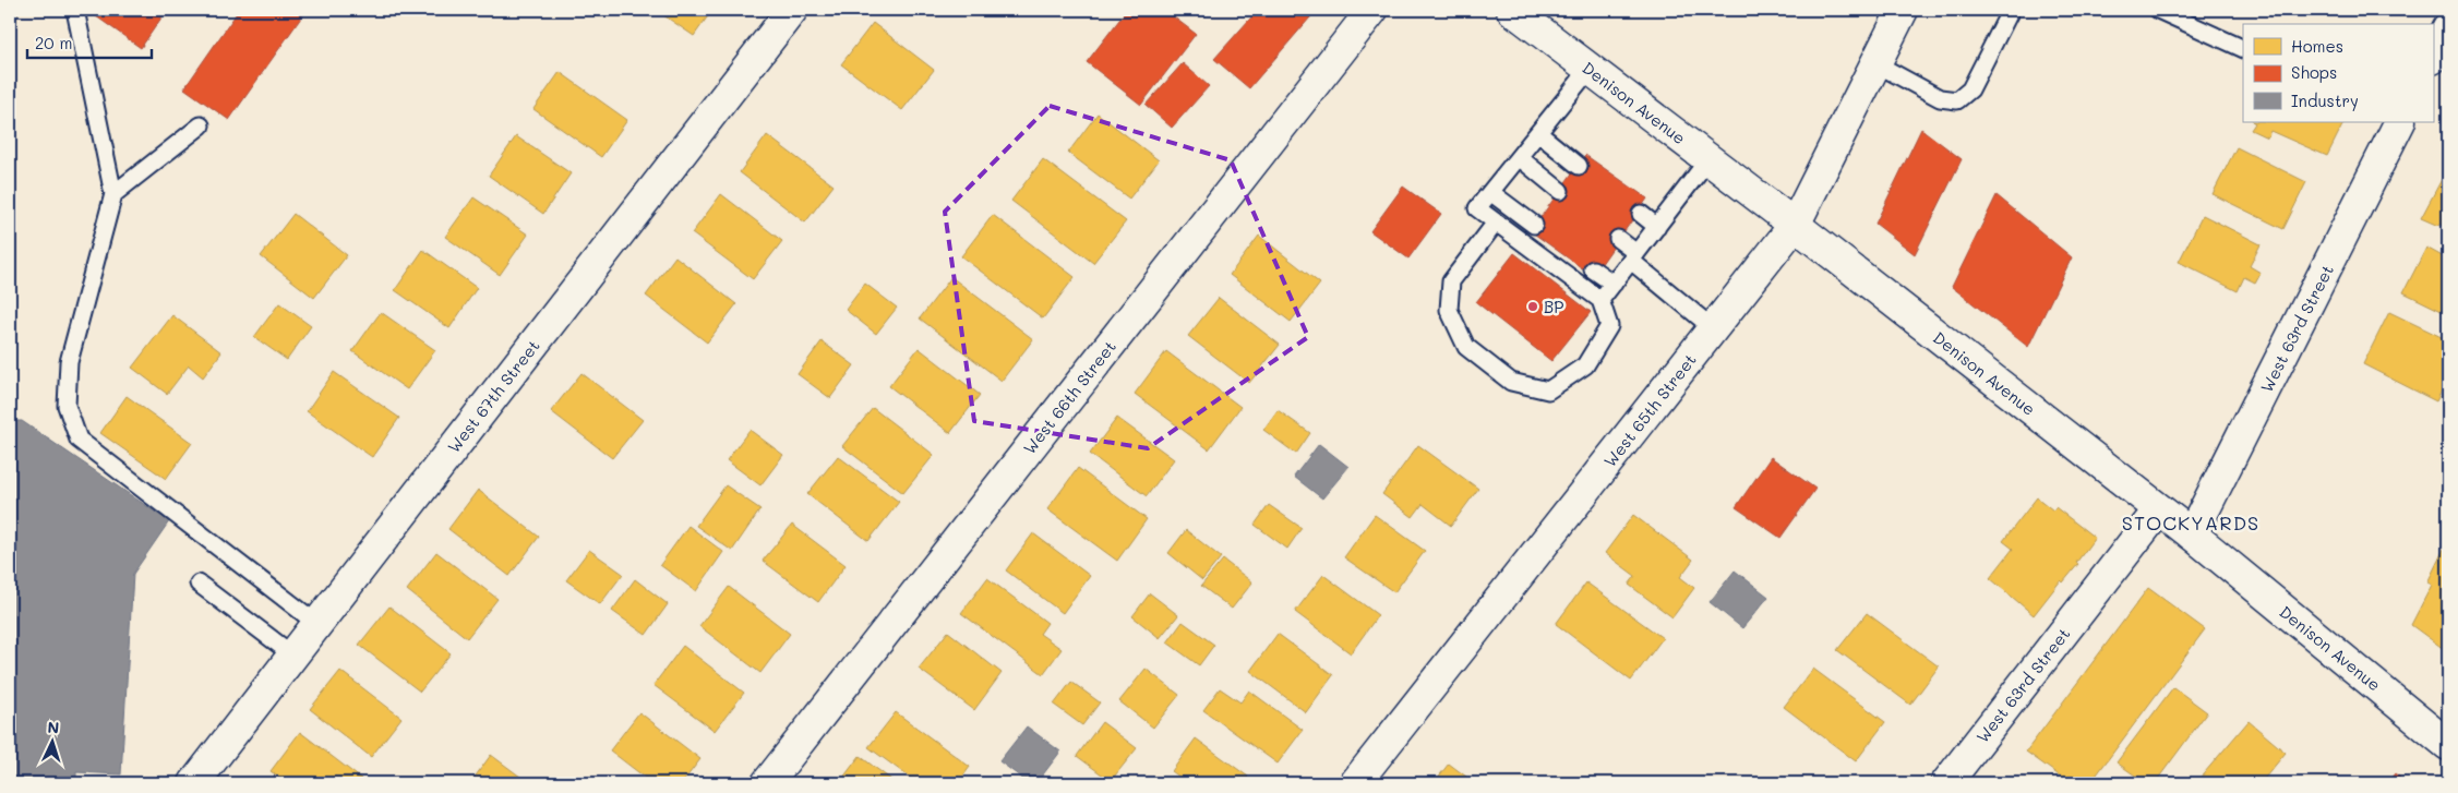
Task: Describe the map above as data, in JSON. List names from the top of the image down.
{
  "streets": {
    "street": [
      "Denison Avenue",
      "West 63rd Street",
      "West 67th Street",
      "West 66th Street",
      "West 65th Street"
    ]
  },
  "crossings": [
    ["Denison Avenue", "West 63rd Street"],
    ["Denison Avenue", "West 65th Street"]
  ],
  "districts": ["STOCKYARDS"],
  "places": ["BP"],
  "legend": ["Homes", "Shops", "Industry"],
  "scale_bar": "20 m",
  "north": "top"
}
